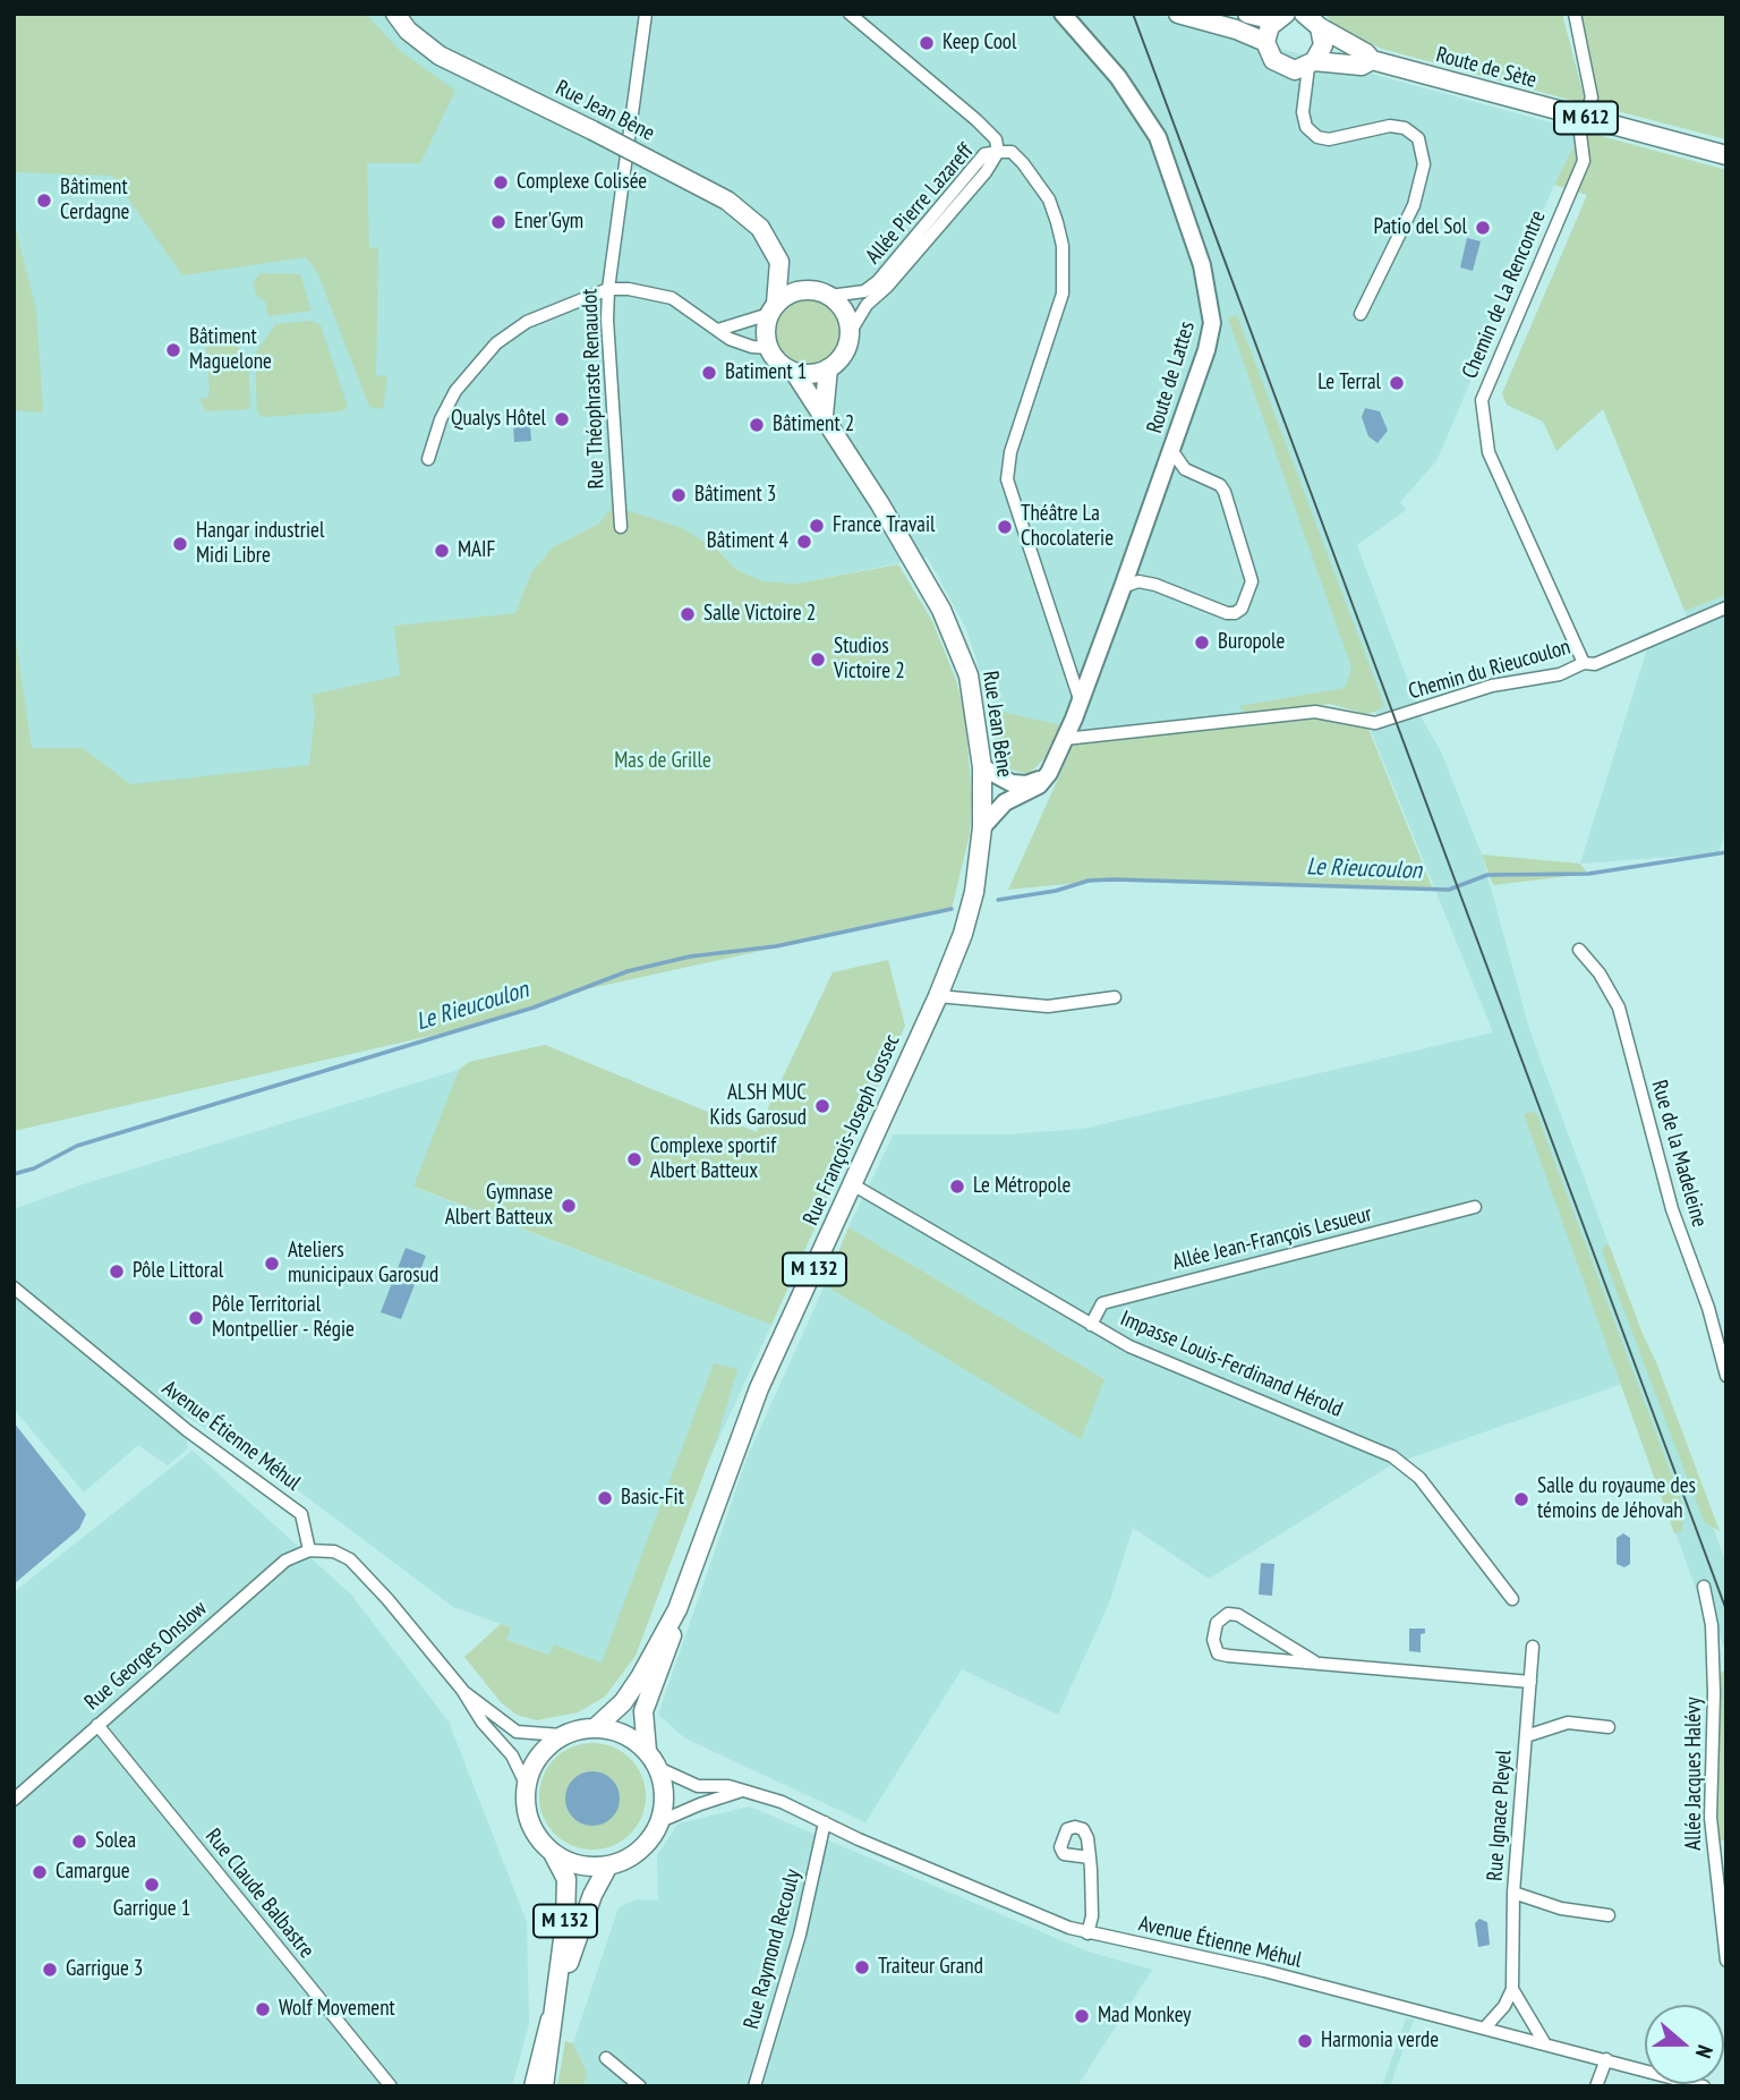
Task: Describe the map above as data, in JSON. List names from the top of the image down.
{
  "streets": {
    "main road": [
      "Route de Sète",
      "Rue Jean Bène",
      "M 612",
      "Rue François-Joseph Gossec",
      "M 132"
    ],
    "street": [
      "Allée Pierre Lazareff",
      "Chemin de La Rencontre",
      "Route de Lattes",
      "Rue Théophraste Renaudot",
      "Chemin du Rieucoulon",
      "Rue de la Madeleine",
      "Allée Jean-François Lesueur",
      "Impasse Louis-Ferdinand Hérold",
      "Avenue Étienne Méhul",
      "Rue Georges Onslow",
      "Allée Jacques Halévy",
      "Rue Ignace Pleyel",
      "Rue Claude Balbastre",
      "Rue Raymond Recouly"
    ]
  },
  "crossings": [
    ["Route de Sète", "Chemin de La Rencontre"],
    ["Rue Jean Bène", "Allée Pierre Lazareff"],
    ["Rue Jean Bène", "Route de Lattes"],
    ["Rue Jean Bène", "Rue François-Joseph Gossec"],
    ["Chemin de La Rencontre", "Chemin du Rieucoulon"],
    ["Route de Lattes", "Chemin du Rieucoulon"],
    ["Rue François-Joseph Gossec", "M 132"],
    ["Rue François-Joseph Gossec", "Impasse Louis-Ferdinand Hérold"],
    ["Rue François-Joseph Gossec", "Avenue Étienne Méhul"],
    ["Allée Jean-François Lesueur", "Impasse Louis-Ferdinand Hérold"],
    ["M 132", "Avenue Étienne Méhul"],
    ["Avenue Étienne Méhul", "Rue Georges Onslow"],
    ["Avenue Étienne Méhul", "Rue Raymond Recouly"],
    ["Rue Georges Onslow", "Rue Claude Balbastre"]
  ],
  "water": ["Le Rieucoulon"],
  "parks": ["Mas de Grille"],
  "places": [
    "Keep Cool",
    "Complexe Colisée",
    "Bâtiment Cerdagne",
    "Ener'Gym",
    "Patio del Sol",
    "Bâtiment Maguelone",
    "Batiment 1",
    "Le Terral",
    "Qualys Hôtel",
    "Bâtiment 2",
    "Bâtiment 3",
    "France Travail",
    "Théâtre La Chocolaterie",
    "Bâtiment 4",
    "Hangar industriel Midi Libre",
    "MAIF",
    "Salle Victoire 2",
    "Buropole",
    "Studios Victoire 2",
    "ALSH MUC Kids Garosud",
    "Complexe sportif Albert Batteux",
    "Le Métropole",
    "Gymnase Albert Batteux",
    "Ateliers municipaux Garosud",
    "Pôle Littoral",
    "Pôle Territorial Montpellier - Régie",
    "Basic-Fit",
    "Salle du royaume des témoins de Jéhovah",
    "Solea",
    "Camargue",
    "Garrigue 1",
    "Traiteur Grand",
    "Garrigue 3",
    "Wolf Movement",
    "Mad Monkey",
    "Harmonia verde"
  ],
  "north": "right"
}
